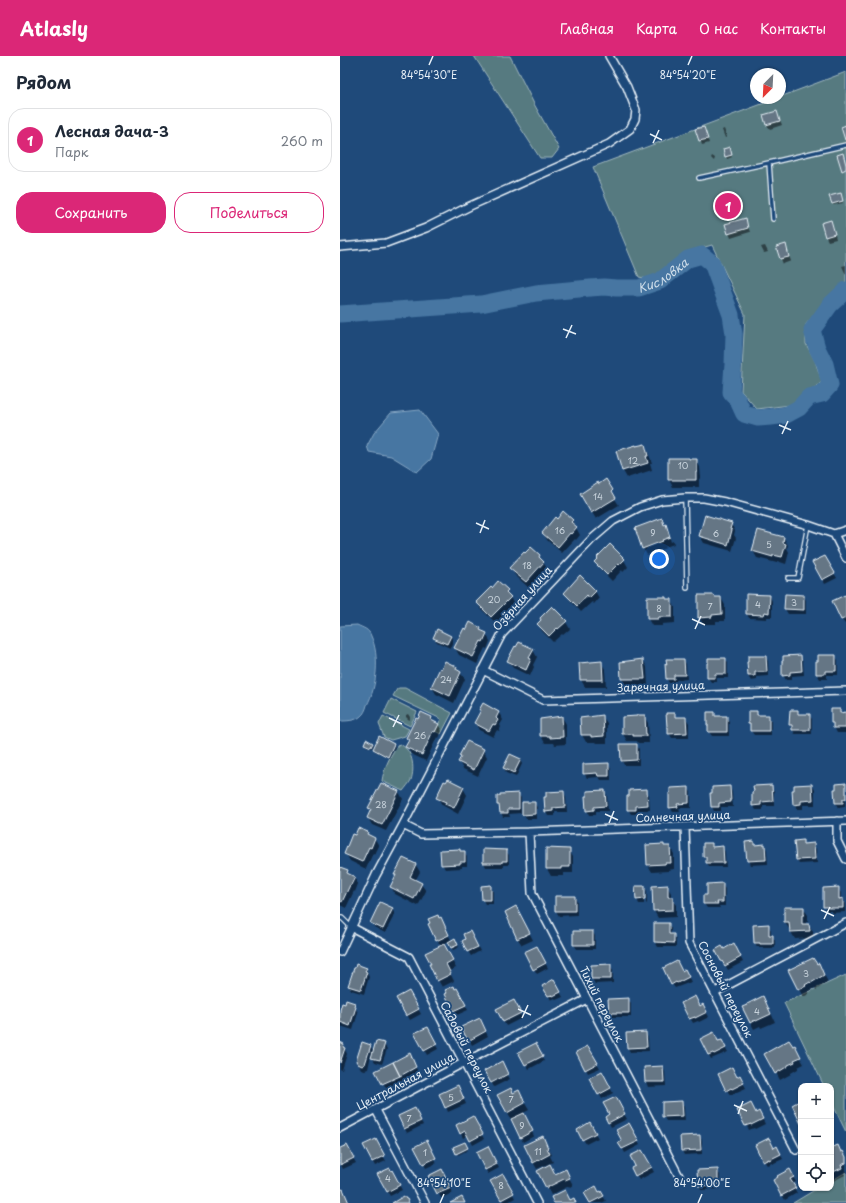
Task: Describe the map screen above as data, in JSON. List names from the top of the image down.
{
  "streets": {
    "street": [
      "Озёрная улица",
      "Заречная улица",
      "Солнечная улица",
      "Сосновый переулок",
      "Тихий переулок",
      "Садовый переулок",
      "Центральная улица"
    ]
  },
  "crossings": [
    ["Озёрная улица", "Заречная улица"],
    ["Озёрная улица", "Солнечная улица"],
    ["Озёрная улица", "Садовый переулок"],
    ["Солнечная улица", "Сосновый переулок"],
    ["Солнечная улица", "Тихий переулок"],
    ["Тихий переулок", "Центральная улица"],
    ["Садовый переулок", "Центральная улица"]
  ],
  "water": ["Кисловка"],
  "house_numbers": [
    "12",
    "10",
    "14",
    "16",
    "9",
    "6",
    "5",
    "18",
    "20",
    "3",
    "4",
    "7",
    "8",
    "24",
    "26",
    "28",
    "3",
    "4",
    "5",
    "7",
    "7",
    "9",
    "11",
    "1",
    "4",
    "8"
  ],
  "north": "bottom left",
  "page": {
    "header": "Atlasly",
    "nav": [
      "Главная",
      "Карта",
      "О нас",
      "Контакты"
    ],
    "heading": "Рядом",
    "list": [
      {
        "mark": "1",
        "name": "Лесная дача-3",
        "note": "Парк",
        "value": "260 m"
      }
    ],
    "buttons": ["Сохранить", "Поделиться"],
    "pins": "1",
    "map_buttons": ["+", "−"]
  },
  "coordinates": [
    "84°54'30\"E",
    "84°54'20\"E",
    "84°54'10\"E",
    "84°54'00\"E"
  ]
}
